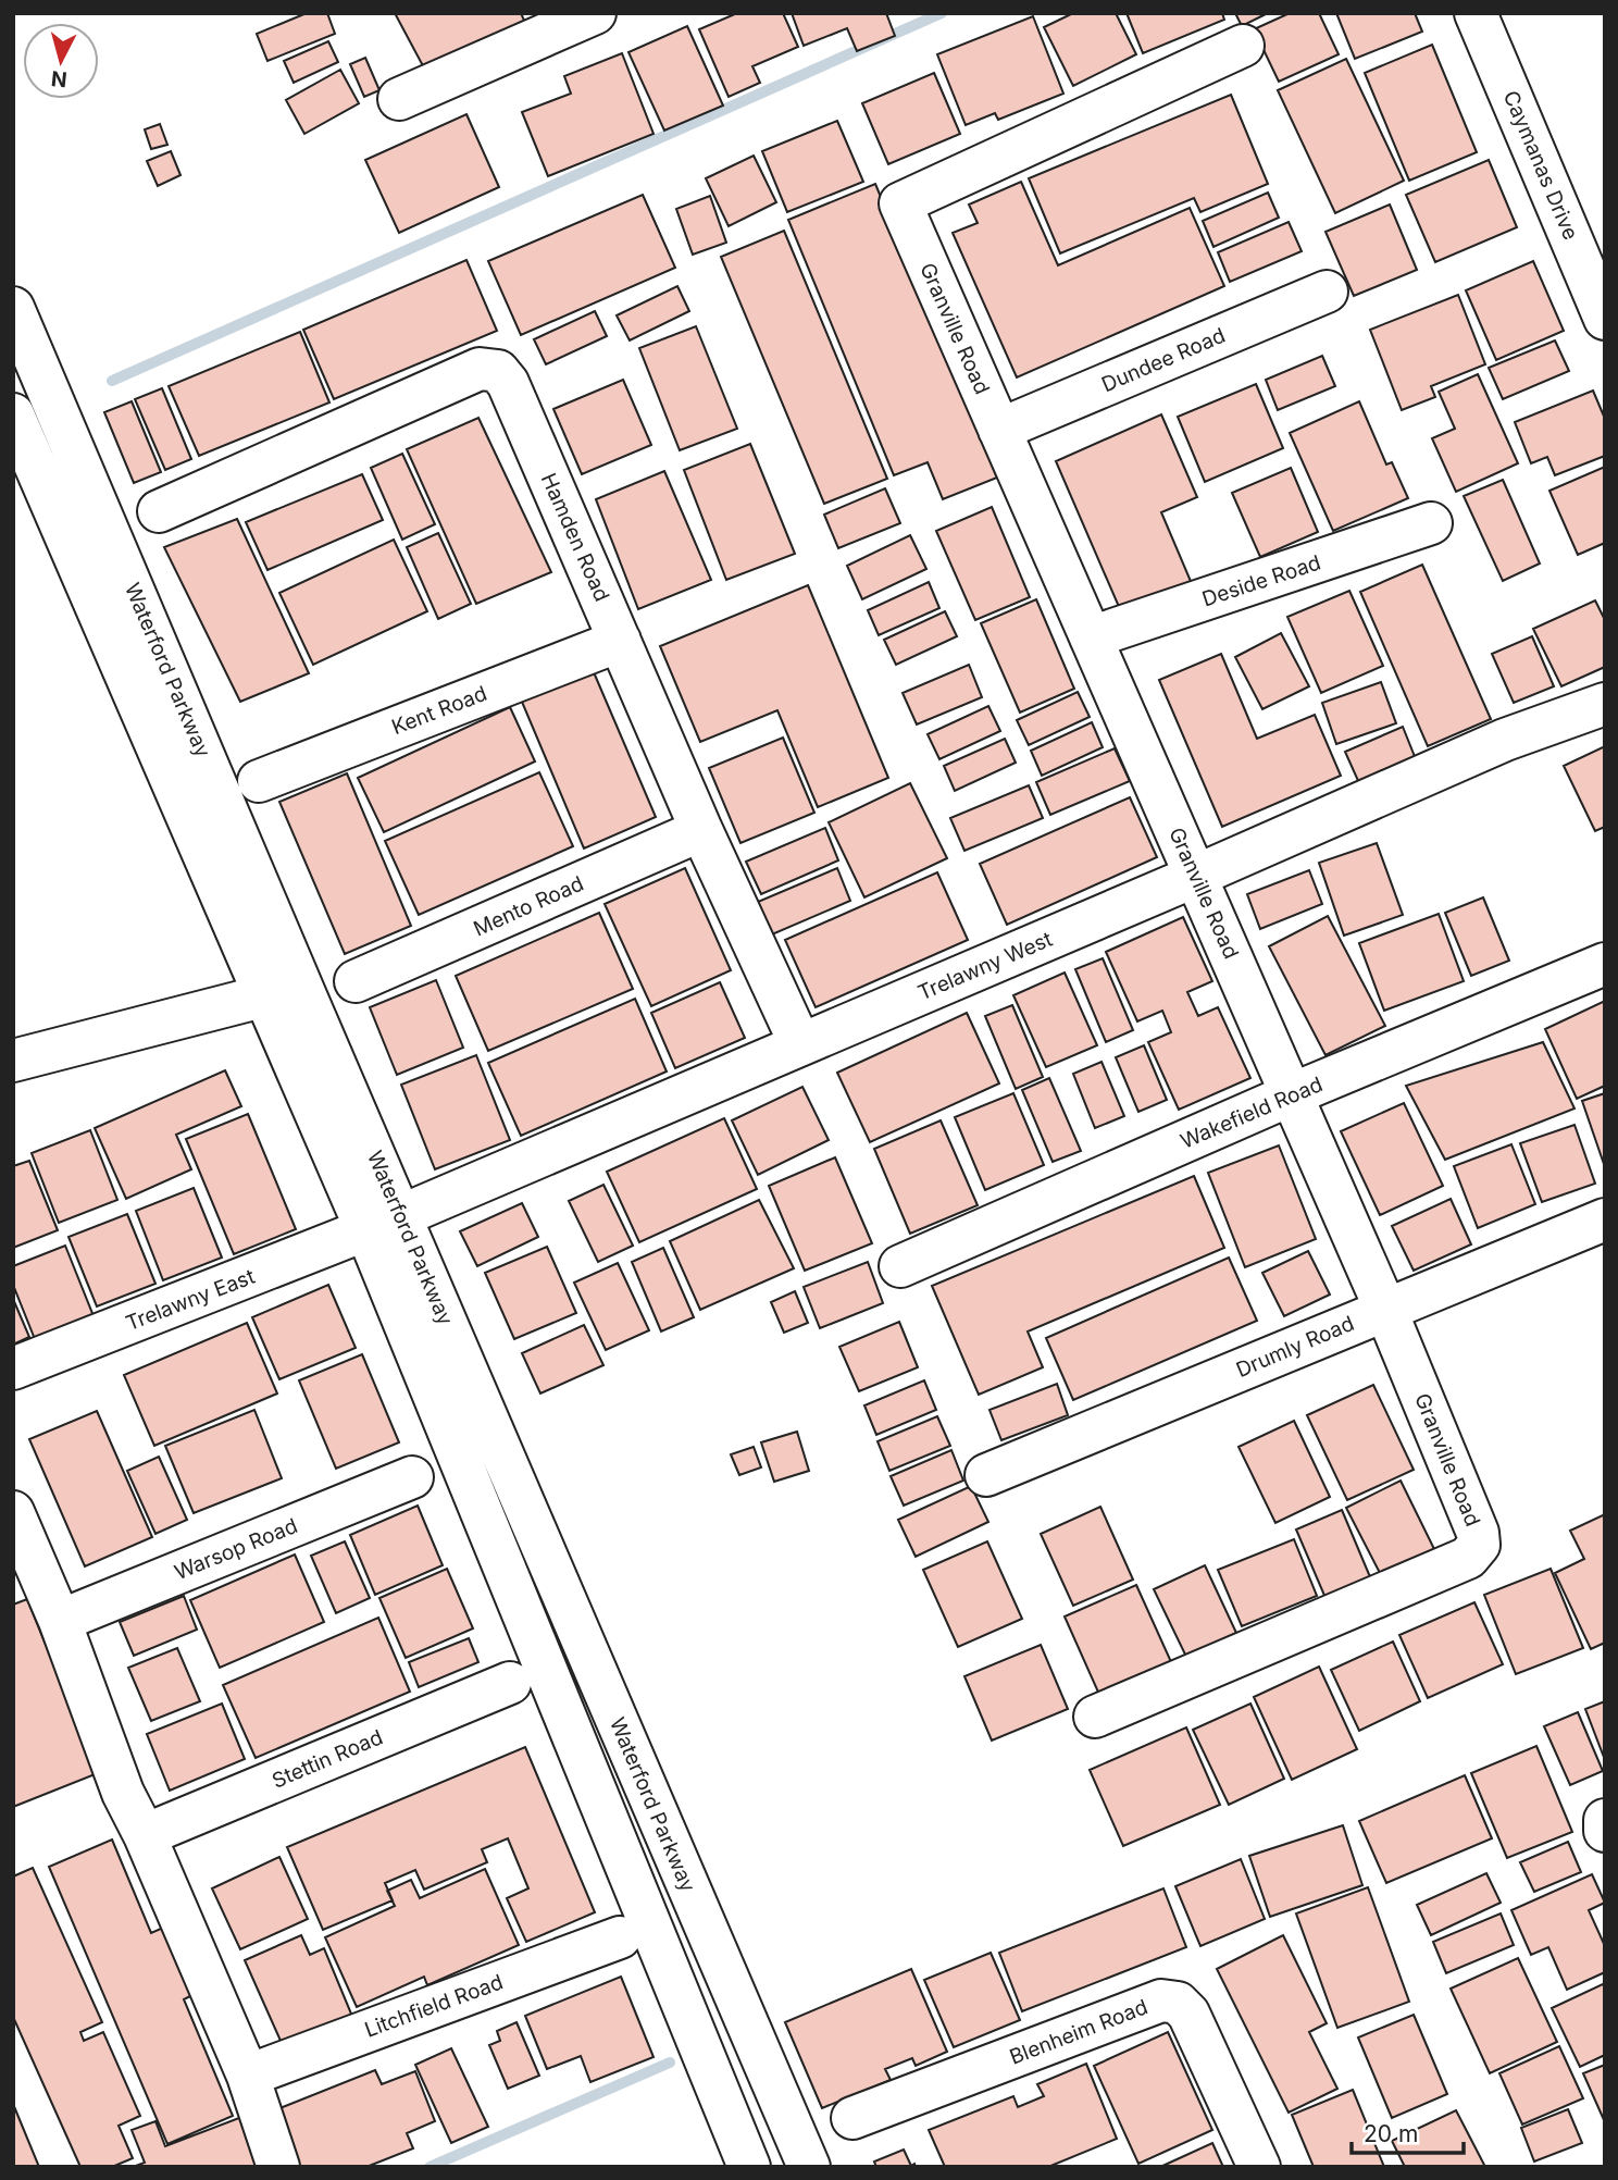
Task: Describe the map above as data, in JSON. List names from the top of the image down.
{
  "streets": {
    "street": [
      "Caymanas Drive",
      "Granville Road",
      "Dundee Road",
      "Hamden Road",
      "Deside Road",
      "Waterford Parkway",
      "Kent Road",
      "Mento Road",
      "Trelawny West",
      "Wakefield Road",
      "Trelawny East",
      "Drumly Road",
      "Warsop Road",
      "Stettin Road",
      "Litchfield Road",
      "Blenheim Road"
    ]
  },
  "crossings": [
    ["Granville Road", "Dundee Road"],
    ["Granville Road", "Deside Road"],
    ["Granville Road", "Trelawny West"],
    ["Granville Road", "Wakefield Road"],
    ["Granville Road", "Drumly Road"],
    ["Hamden Road", "Kent Road"],
    ["Hamden Road", "Mento Road"],
    ["Hamden Road", "Trelawny West"],
    ["Waterford Parkway", "Trelawny West"],
    ["Waterford Parkway", "Trelawny East"],
    ["Trelawny West", "Trelawny East"]
  ],
  "scale_bar": "20 m",
  "north": "bottom"
}
